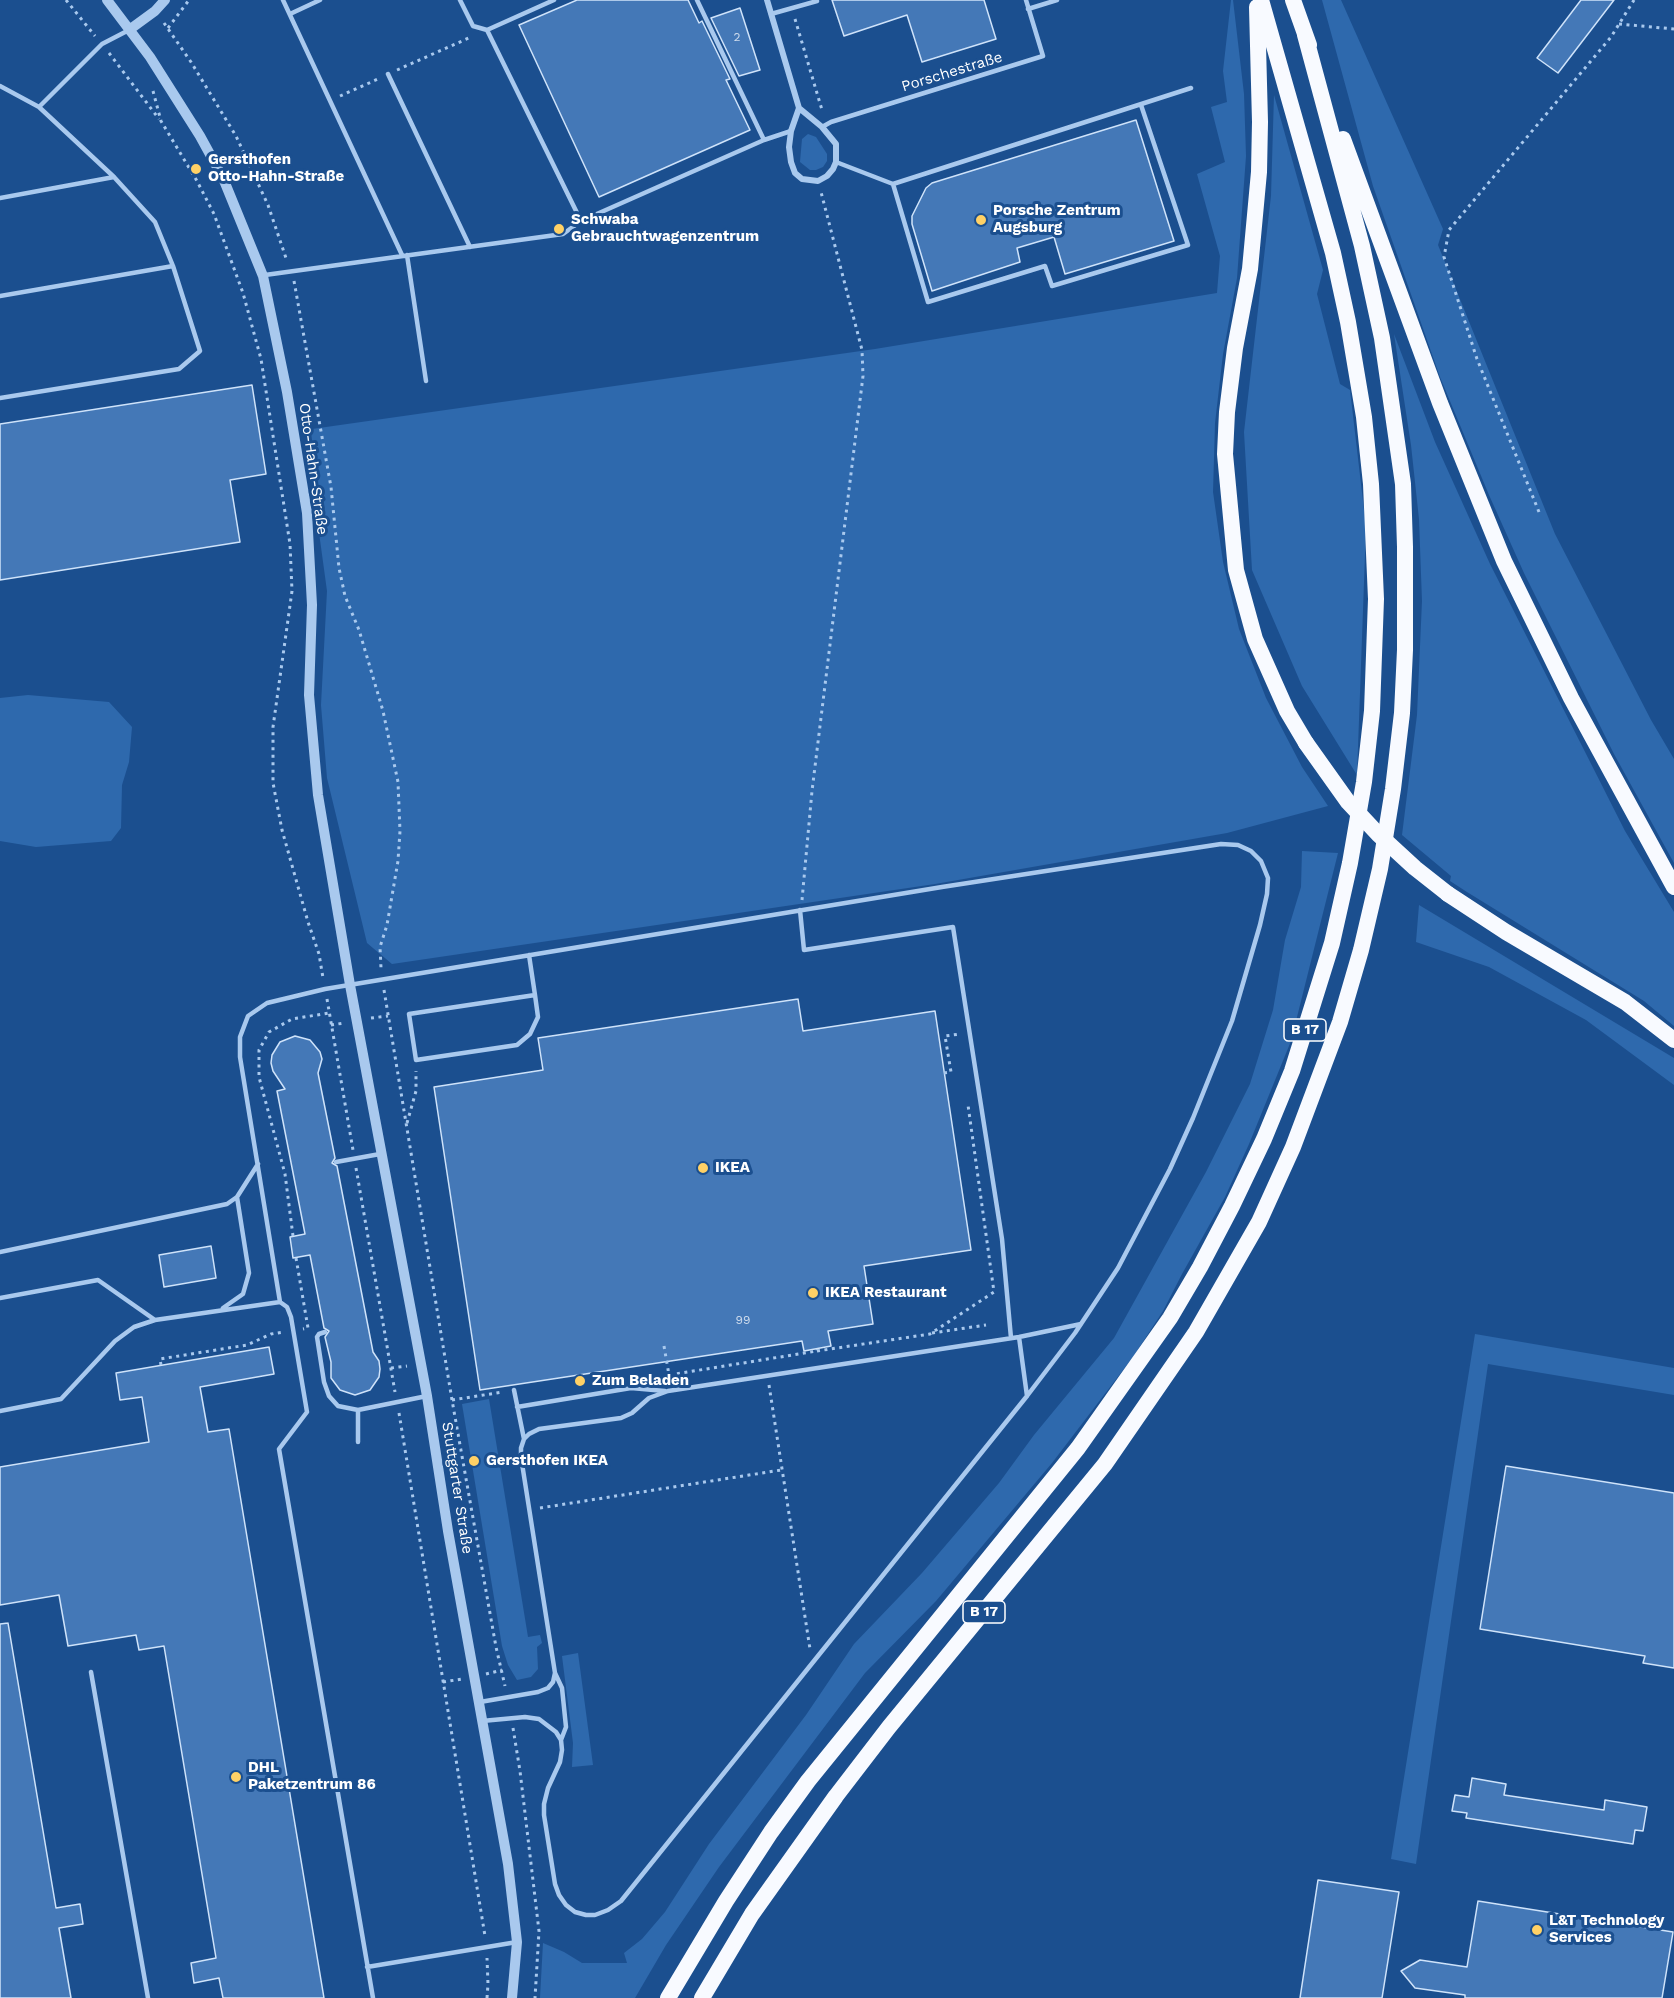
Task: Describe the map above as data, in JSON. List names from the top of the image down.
{
  "streets": {
    "highway": ["B 17"],
    "street": ["Otto-Hahn-Straße", "Stuttgarter Straße"],
    "lane": ["Porschestraße"]
  },
  "crossings": [
    ["Otto-Hahn-Straße", "Stuttgarter Straße"]
  ],
  "places": [
    "Gersthofen Otto-Hahn-Straße",
    "Porsche Zentrum Augsburg",
    "Schwaba Gebrauchtwagenzentrum",
    "IKEA",
    "IKEA Restaurant",
    "Zum Beladen",
    "Gersthofen IKEA",
    "DHL Paketzentrum 86",
    "L&T Technology Services"
  ],
  "house_numbers": ["2", "99"]
}
